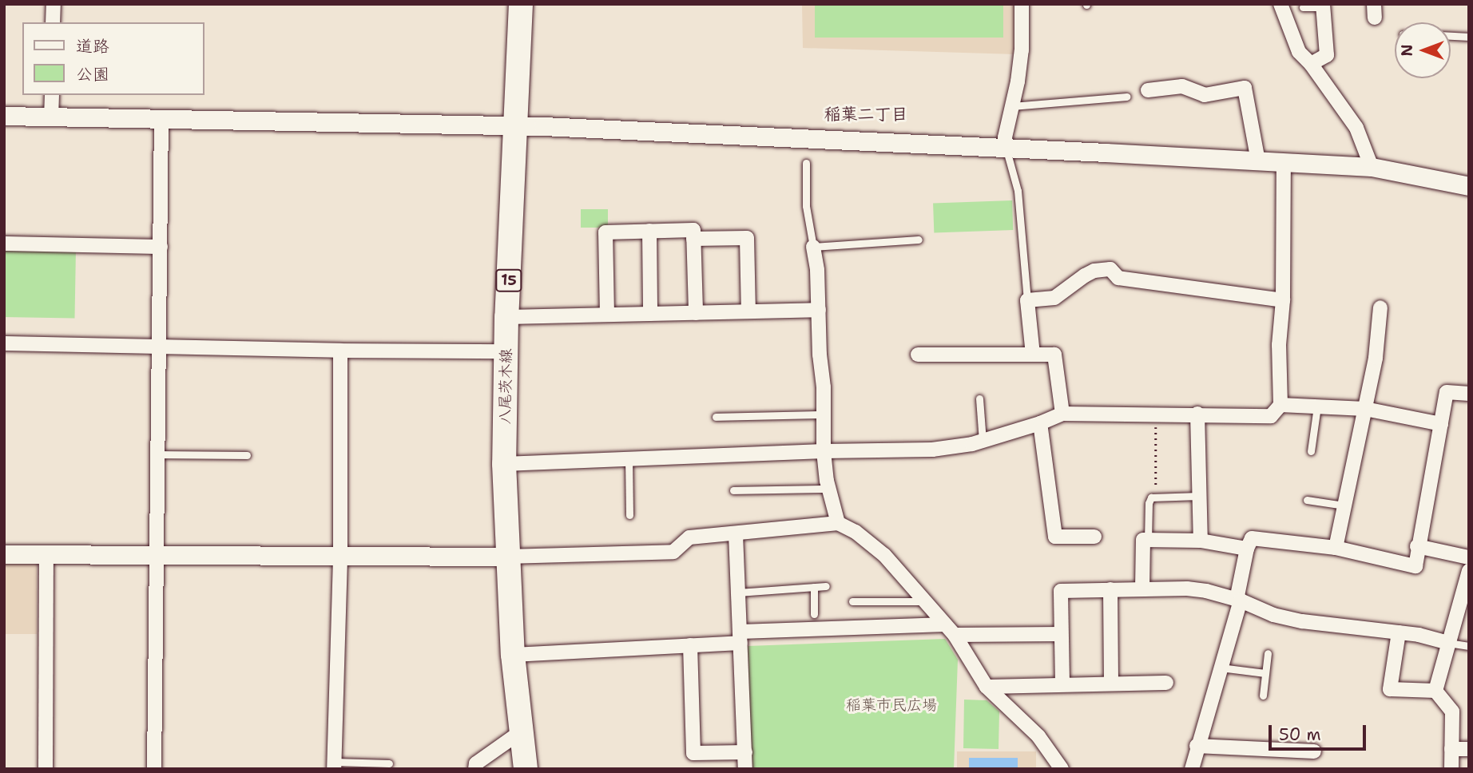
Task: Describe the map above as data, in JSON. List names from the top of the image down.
{
  "streets": {
    "main road": ["15", "八尾茨木線"]
  },
  "districts": ["稲葉二丁目"],
  "parks": ["稲葉市民広場"],
  "legend": ["道路", "公園"],
  "scale_bar": "50 m",
  "north": "left"
}
